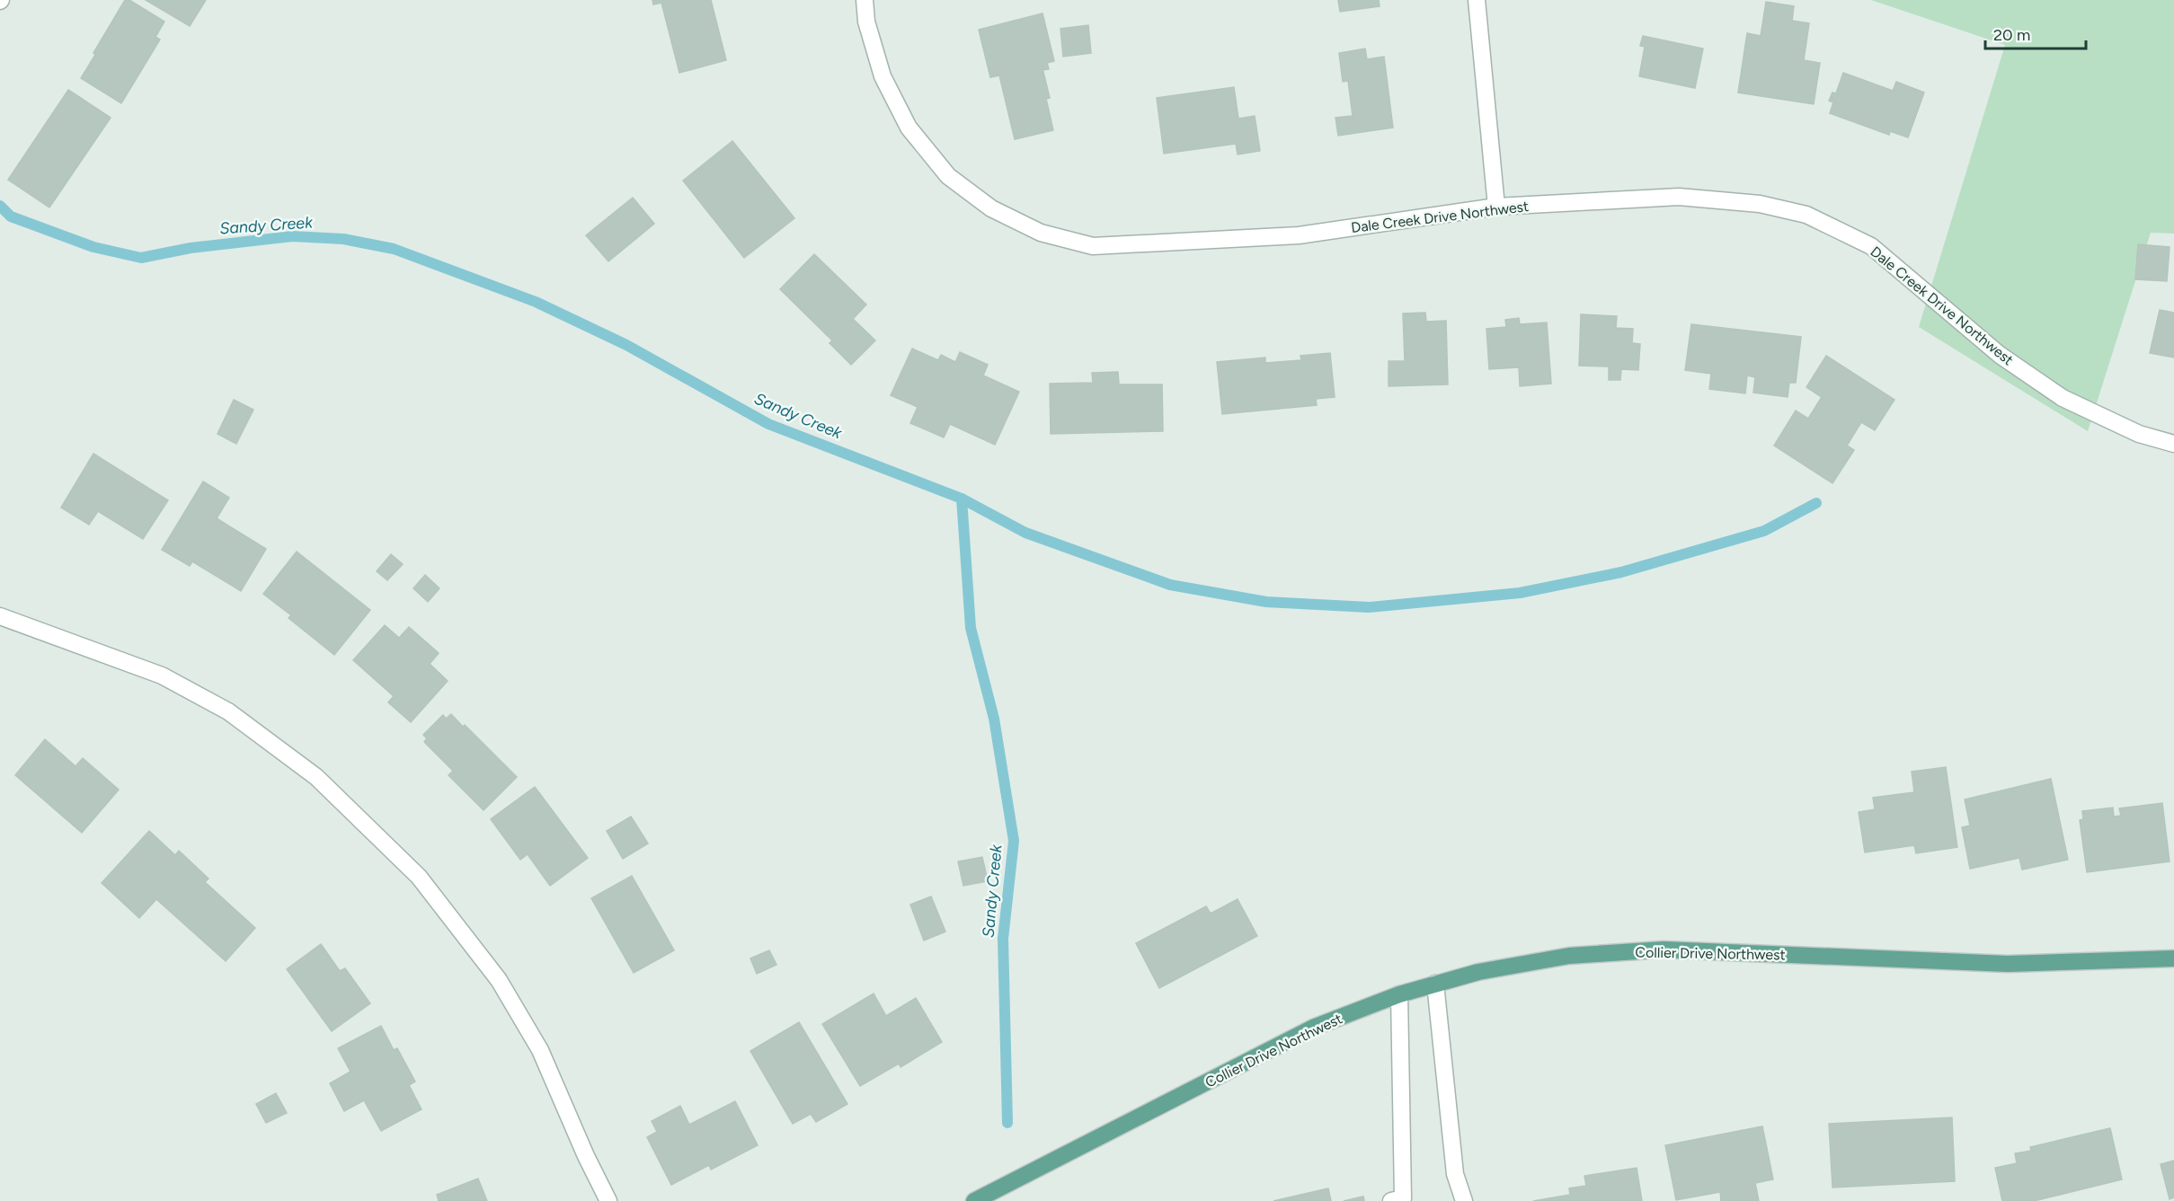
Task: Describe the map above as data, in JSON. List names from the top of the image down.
{
  "streets": {
    "main road": ["Collier Drive Northwest"],
    "street": ["Dale Creek Drive Northwest"]
  },
  "water": ["Sandy Creek"],
  "scale_bar": "20 m"
}
